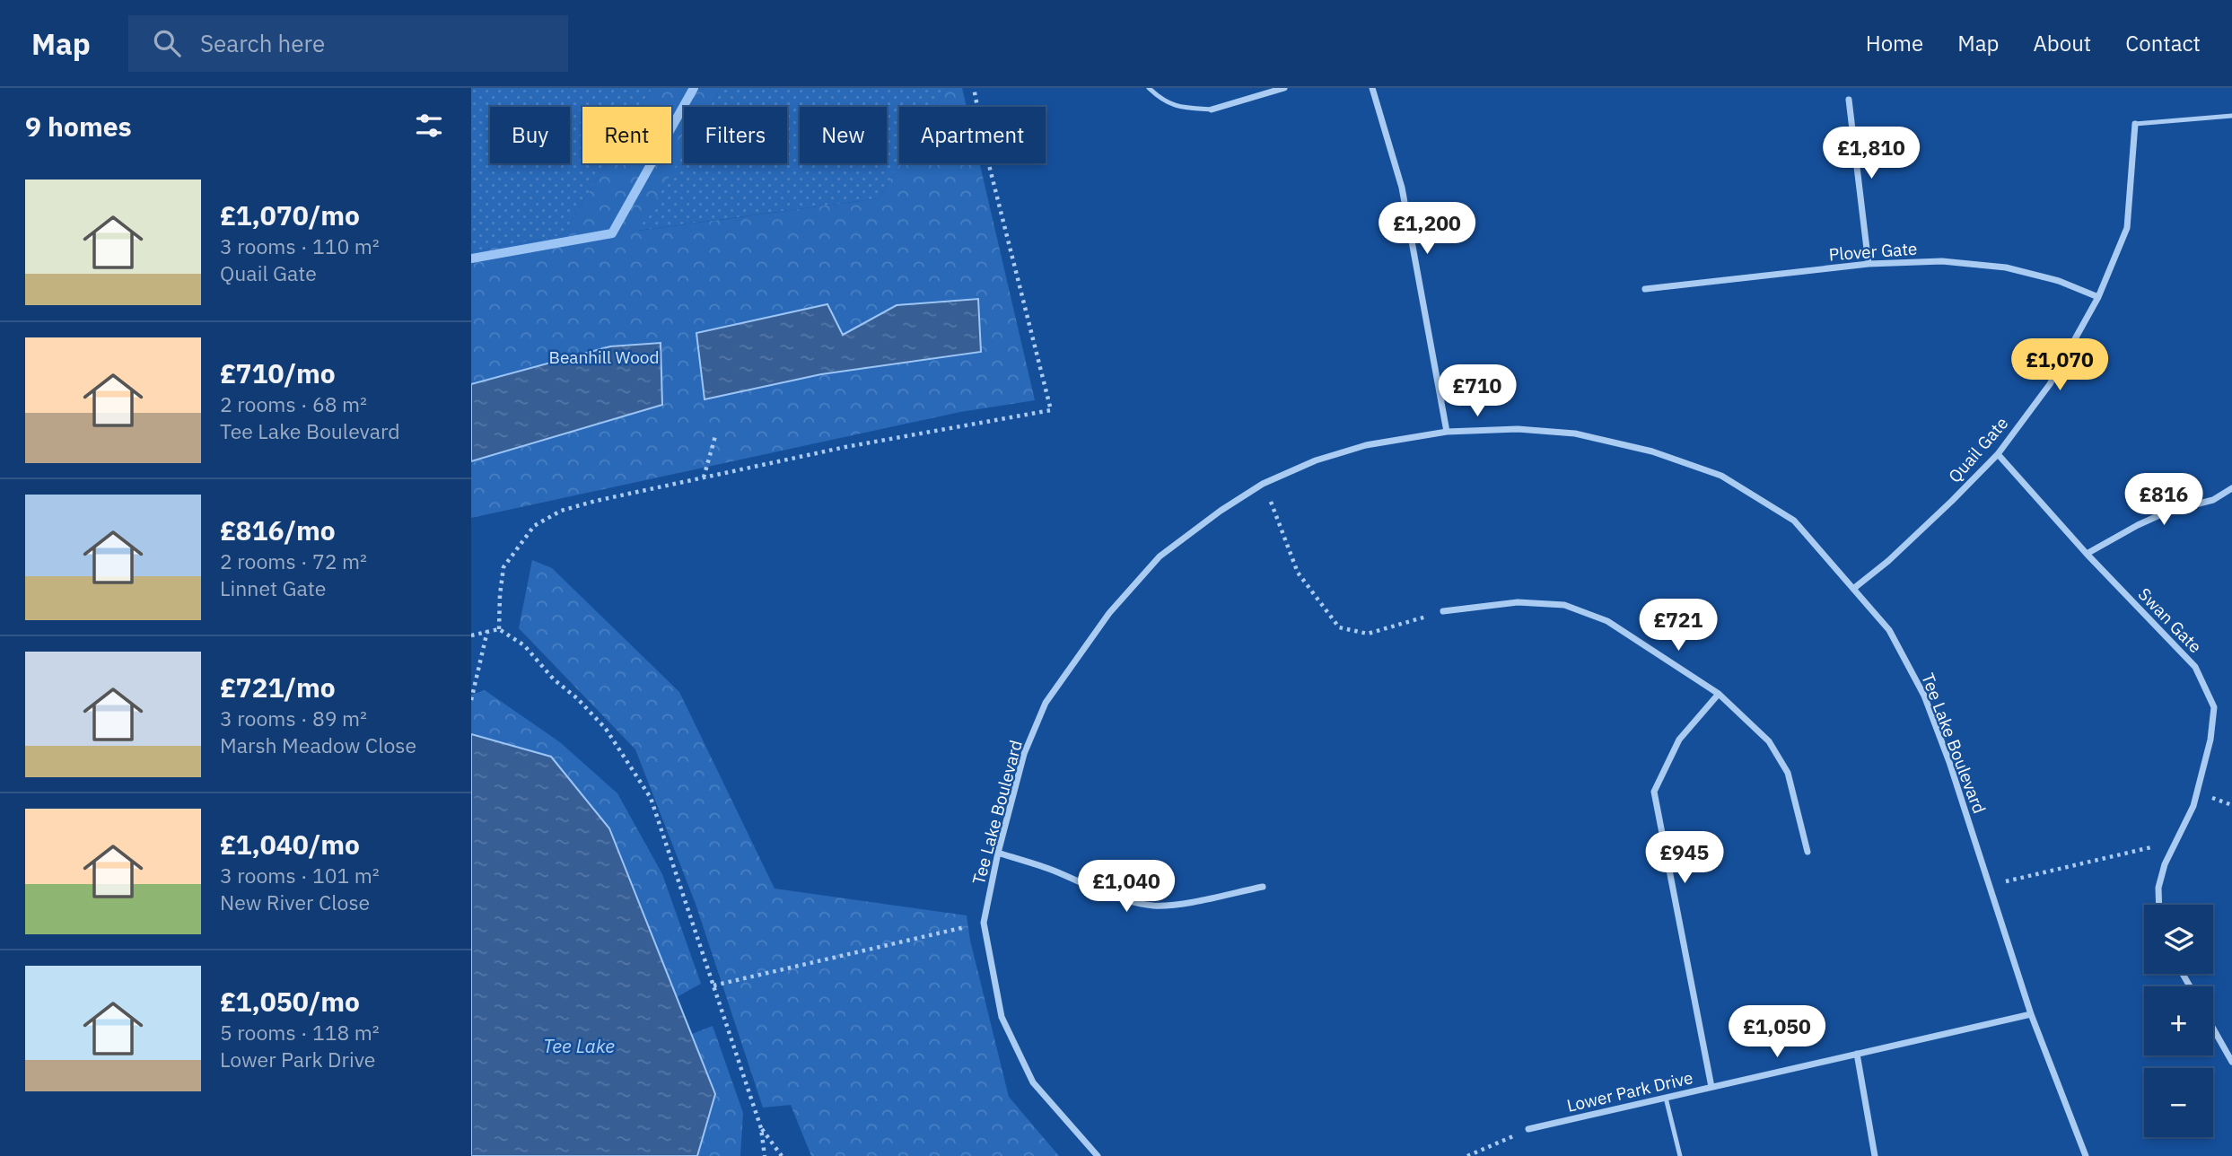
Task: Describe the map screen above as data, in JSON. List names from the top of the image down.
{
  "streets": {
    "street": [
      "Plover Gate",
      "Quail Gate",
      "Swan Gate",
      "Tee Lake Boulevard",
      "Lower Park Drive"
    ]
  },
  "crossings": [
    ["Plover Gate", "Quail Gate"],
    ["Quail Gate", "Swan Gate"],
    ["Quail Gate", "Tee Lake Boulevard"],
    ["Tee Lake Boulevard", "Lower Park Drive"]
  ],
  "water": ["Tee Lake"],
  "parks": ["Beanhill Wood"],
  "page": {
    "header": "Map",
    "search": "Search here",
    "nav": [
      "Home",
      "Map",
      "About",
      "Contact"
    ],
    "heading": "9 homes",
    "chip": [
      "Buy",
      "Rent",
      "Filters",
      "New",
      "Apartment"
    ],
    "price": [
      "£1,810",
      "£1,200",
      "£1,070",
      "£710",
      "£816",
      "£721",
      "£945",
      "£1,040",
      "£1,050"
    ],
    "list": [
      {
        "name": "£1,070/mo",
        "note": "3 rooms · 110 m² · Quail Gate"
      },
      {
        "name": "£710/mo",
        "note": "2 rooms · 68 m² · Tee Lake Boulevard"
      },
      {
        "name": "£816/mo",
        "note": "2 rooms · 72 m² · Linnet Gate"
      },
      {
        "name": "£721/mo",
        "note": "3 rooms · 89 m² · Marsh Meadow Close"
      },
      {
        "name": "£1,040/mo",
        "note": "3 rooms · 101 m² · New River Close"
      },
      {
        "name": "£1,050/mo",
        "note": "5 rooms · 118 m² · Lower Park Drive"
      }
    ],
    "map_buttons": ["+", "−"]
  }
}
